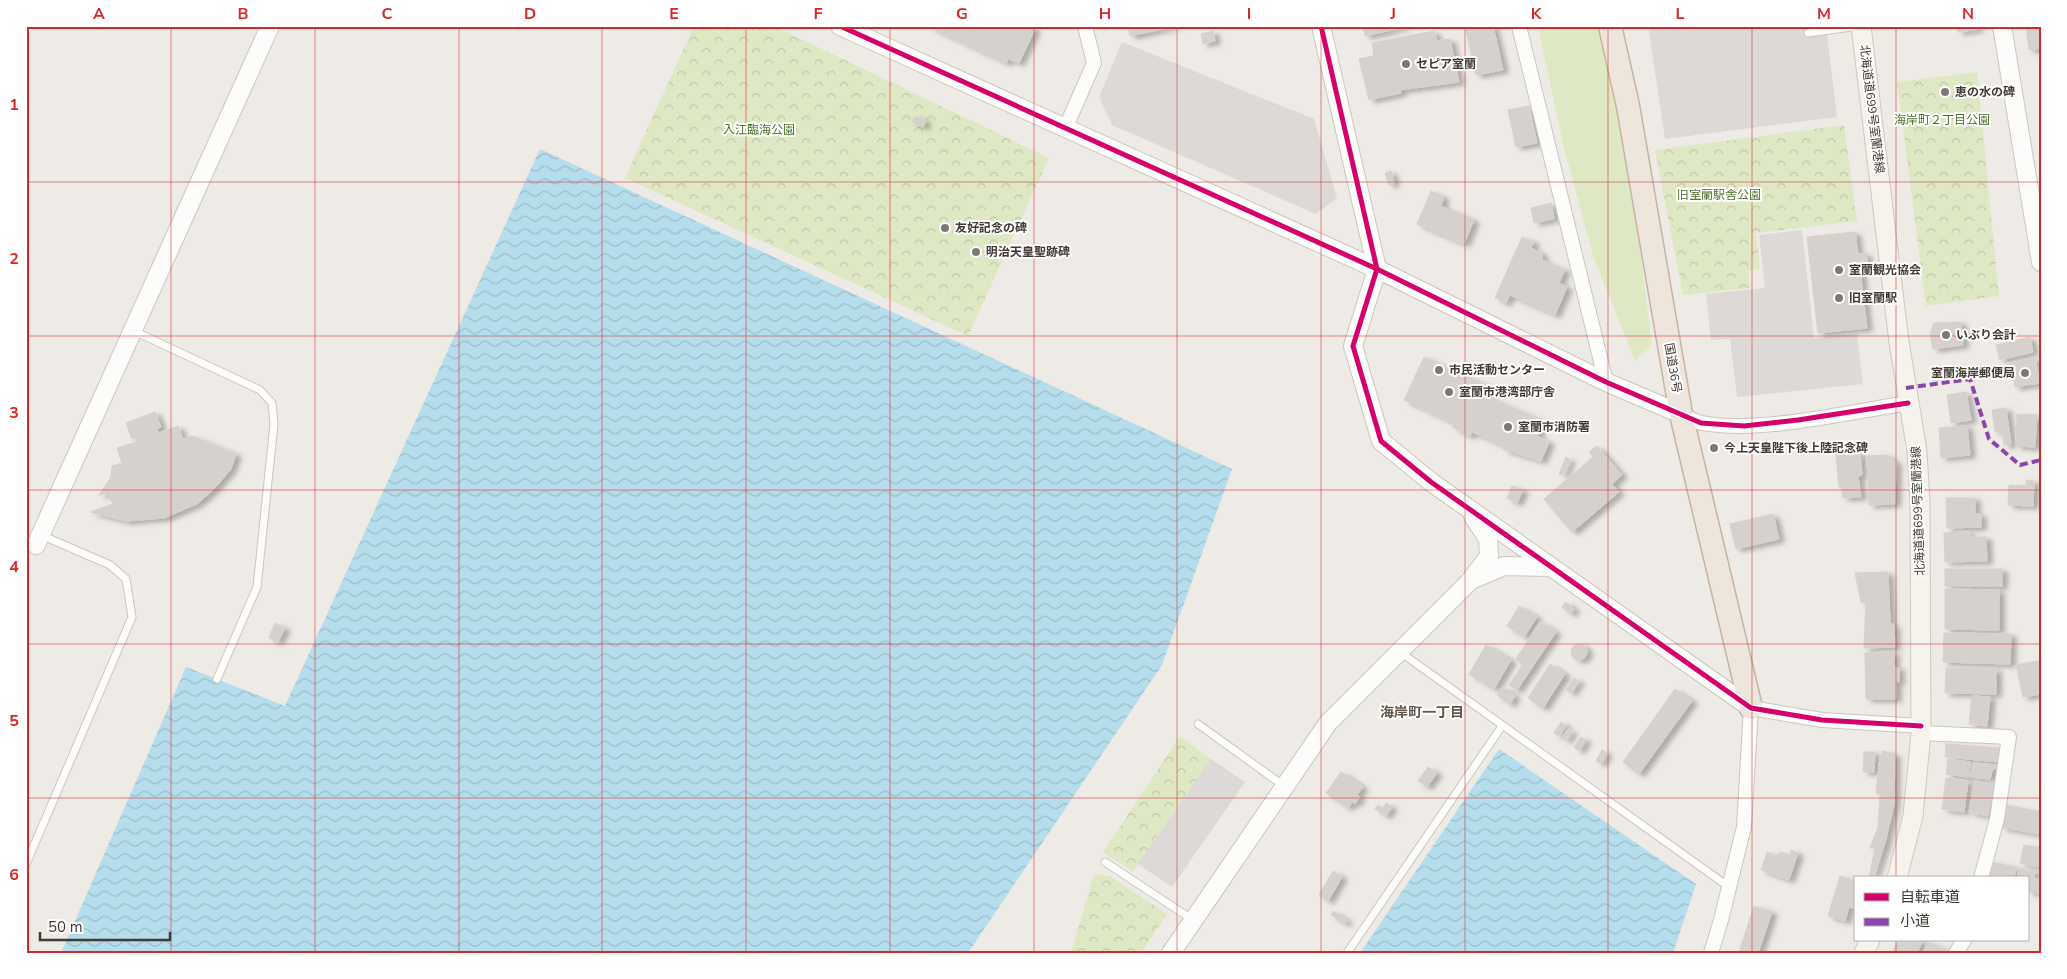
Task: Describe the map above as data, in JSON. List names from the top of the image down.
{
  "streets": {
    "highway": ["国道36号"],
    "main road": ["北海道道699号室蘭港線"]
  },
  "districts": ["海岸町一丁目"],
  "parks": ["海岸町２丁目公園", "入江臨海公園", "旧室蘭駅舎公園"],
  "places": [
    "セピア室蘭",
    "恵の水の碑",
    "友好記念の碑",
    "明治天皇聖跡碑",
    "室蘭観光協会",
    "旧室蘭駅",
    "いぶり会計",
    "市民活動センター",
    "室蘭海岸郵便局",
    "室蘭市港湾部庁舎",
    "室蘭市消防署",
    "今上天皇陛下後上陸記念碑"
  ],
  "legend": ["自転車道", "小道"],
  "scale_bar": "50 m",
  "grid": {
    "columns": [
      "A",
      "B",
      "C",
      "D",
      "E",
      "F",
      "G",
      "H",
      "I",
      "J",
      "K",
      "L",
      "M",
      "N"
    ],
    "rows": [
      "1",
      "2",
      "3",
      "4",
      "5",
      "6"
    ]
  }
}
